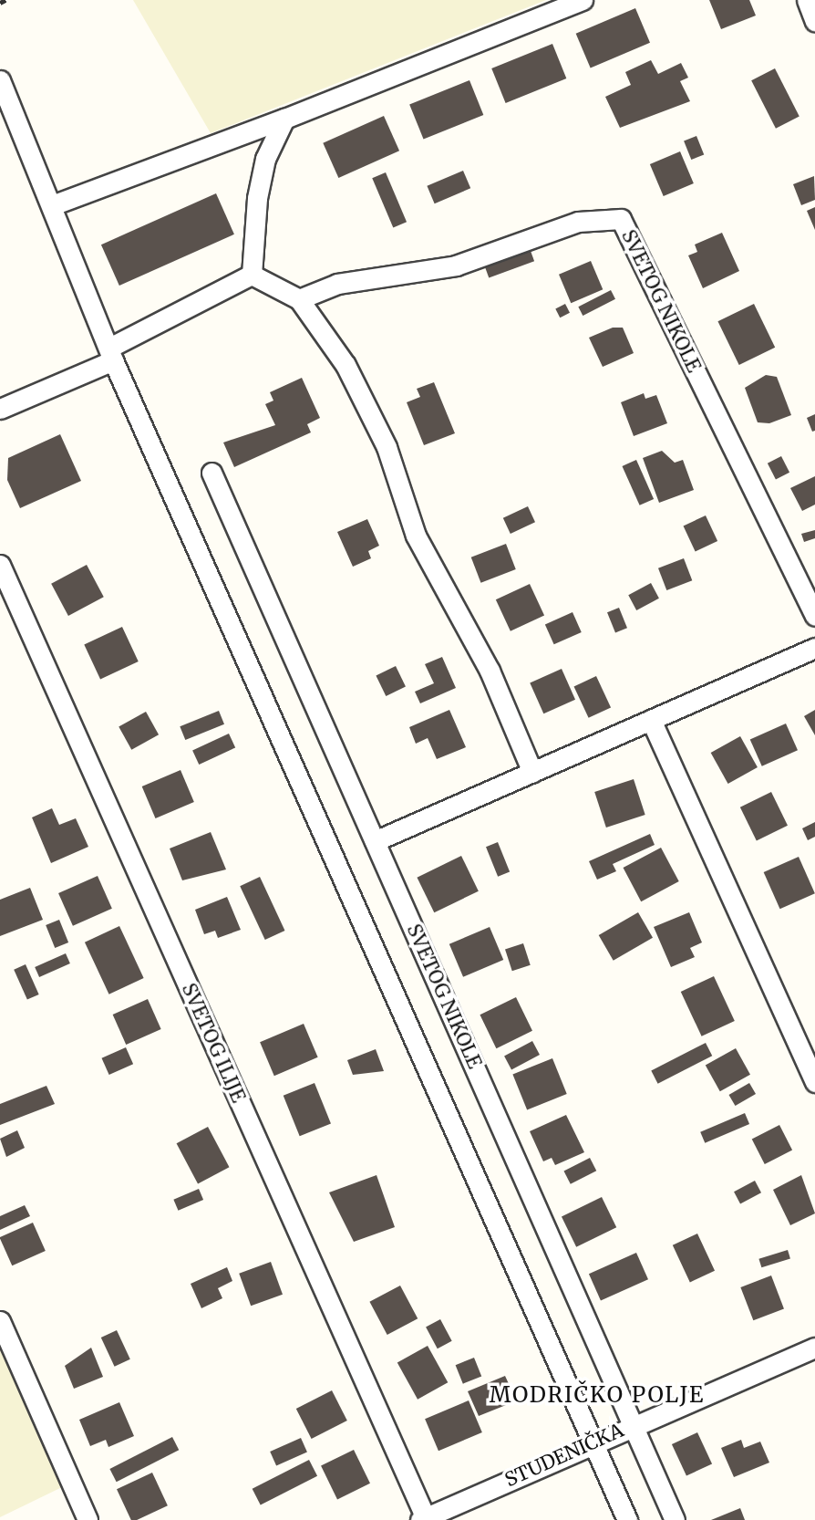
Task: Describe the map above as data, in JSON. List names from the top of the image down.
{
  "streets": {
    "street": ["SVETOG NIKOLE", "SVETOG ILIJE", "STUDENIČKA"]
  },
  "crossings": [
    ["SVETOG NIKOLE", "STUDENIČKA"],
    ["SVETOG ILIJE", "STUDENIČKA"]
  ],
  "districts": ["MODRIČKO POLJE"]
}
